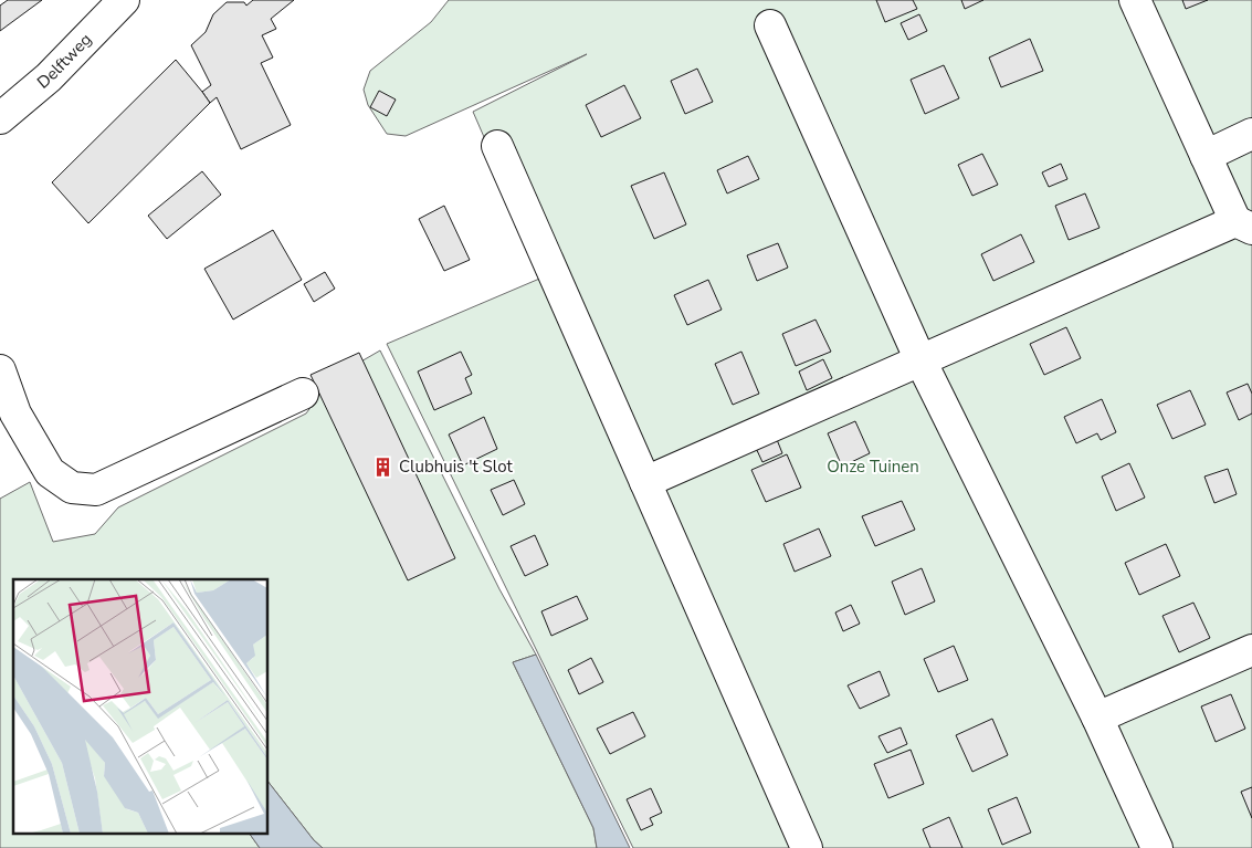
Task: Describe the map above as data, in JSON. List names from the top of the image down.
{
  "streets": {
    "street": ["Delftweg"]
  },
  "parks": ["Onze Tuinen"],
  "places": {
    "building": ["Clubhuis 't Slot"]
  }
}
